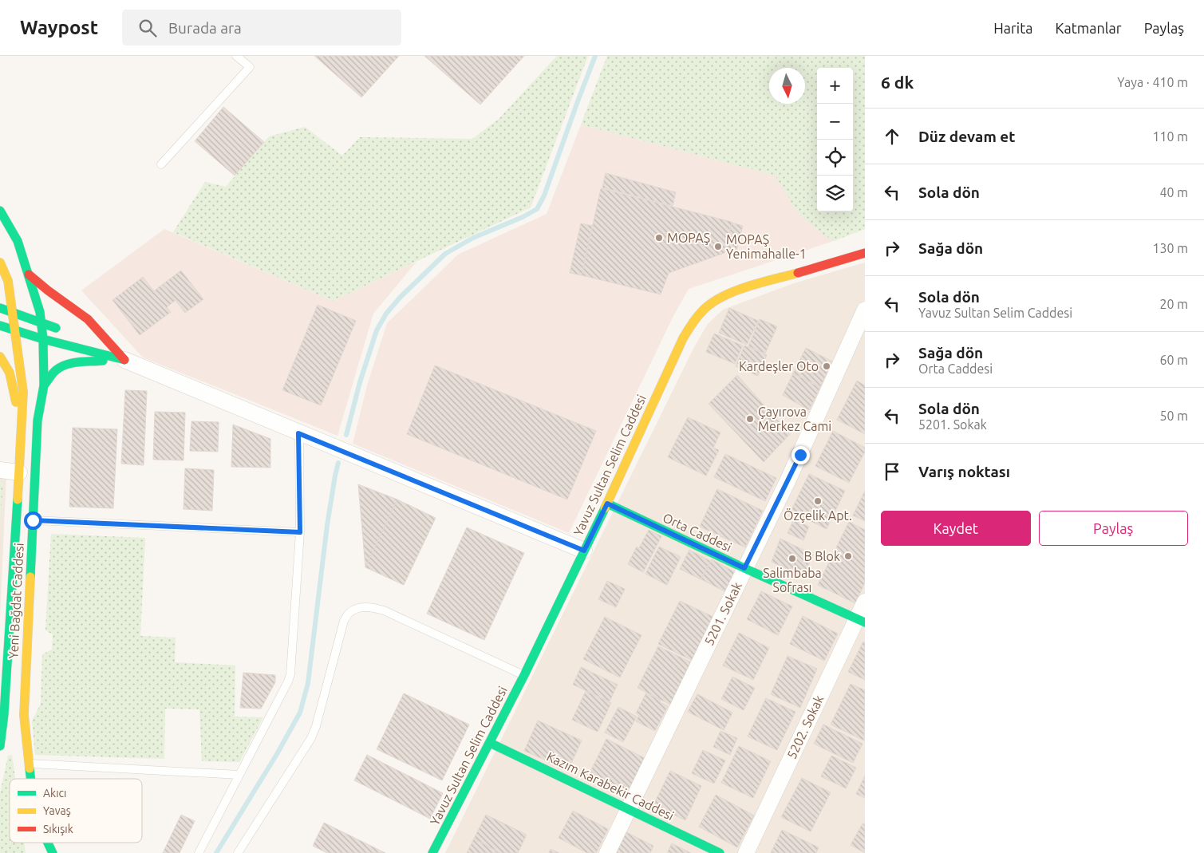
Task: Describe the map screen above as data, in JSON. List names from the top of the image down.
{
  "streets": {
    "main road": [
      "Yavuz Sultan Selim Caddesi",
      "Orta Caddesi",
      "Yeni Bağdat Caddesi",
      "Kazım Karabekir Caddesi"
    ],
    "street": ["5201. Sokak", "5202. Sokak"]
  },
  "crossings": [
    ["Yavuz Sultan Selim Caddesi", "Orta Caddesi"],
    ["Yavuz Sultan Selim Caddesi", "Kazım Karabekir Caddesi"],
    ["Orta Caddesi", "5201. Sokak"],
    ["Orta Caddesi", "5202. Sokak"],
    ["5201. Sokak", "Kazım Karabekir Caddesi"]
  ],
  "places": [
    "MOPAŞ",
    "MOPAŞ Yenimahalle-1",
    "Kardeşler Oto",
    "Çayırova Merkez Cami",
    "Özçelik Apt.",
    "B Blok",
    "Salimbaba Sofrası"
  ],
  "legend": ["Akıcı", "Yavaş", "Sıkışık"],
  "north": "bottom",
  "page": {
    "header": "Waypost",
    "search": "Burada ara",
    "nav": ["Harita", "Katmanlar", "Paylaş"],
    "heading": ["6 dk", "Yaya · 410 m"],
    "map_buttons": ["+", "−"],
    "list": [
      ["Düz devam et", "110 m"],
      ["Sola dön", "40 m"],
      ["Sağa dön", "130 m"],
      ["Sola dön", "Yavuz Sultan Selim Caddesi", "20 m"],
      ["Sağa dön", "Orta Caddesi", "60 m"],
      ["Sola dön", "5201. Sokak", "50 m"],
      "Varış noktası"
    ],
    "buttons": ["Kaydet", "Paylaş"]
  }
}
